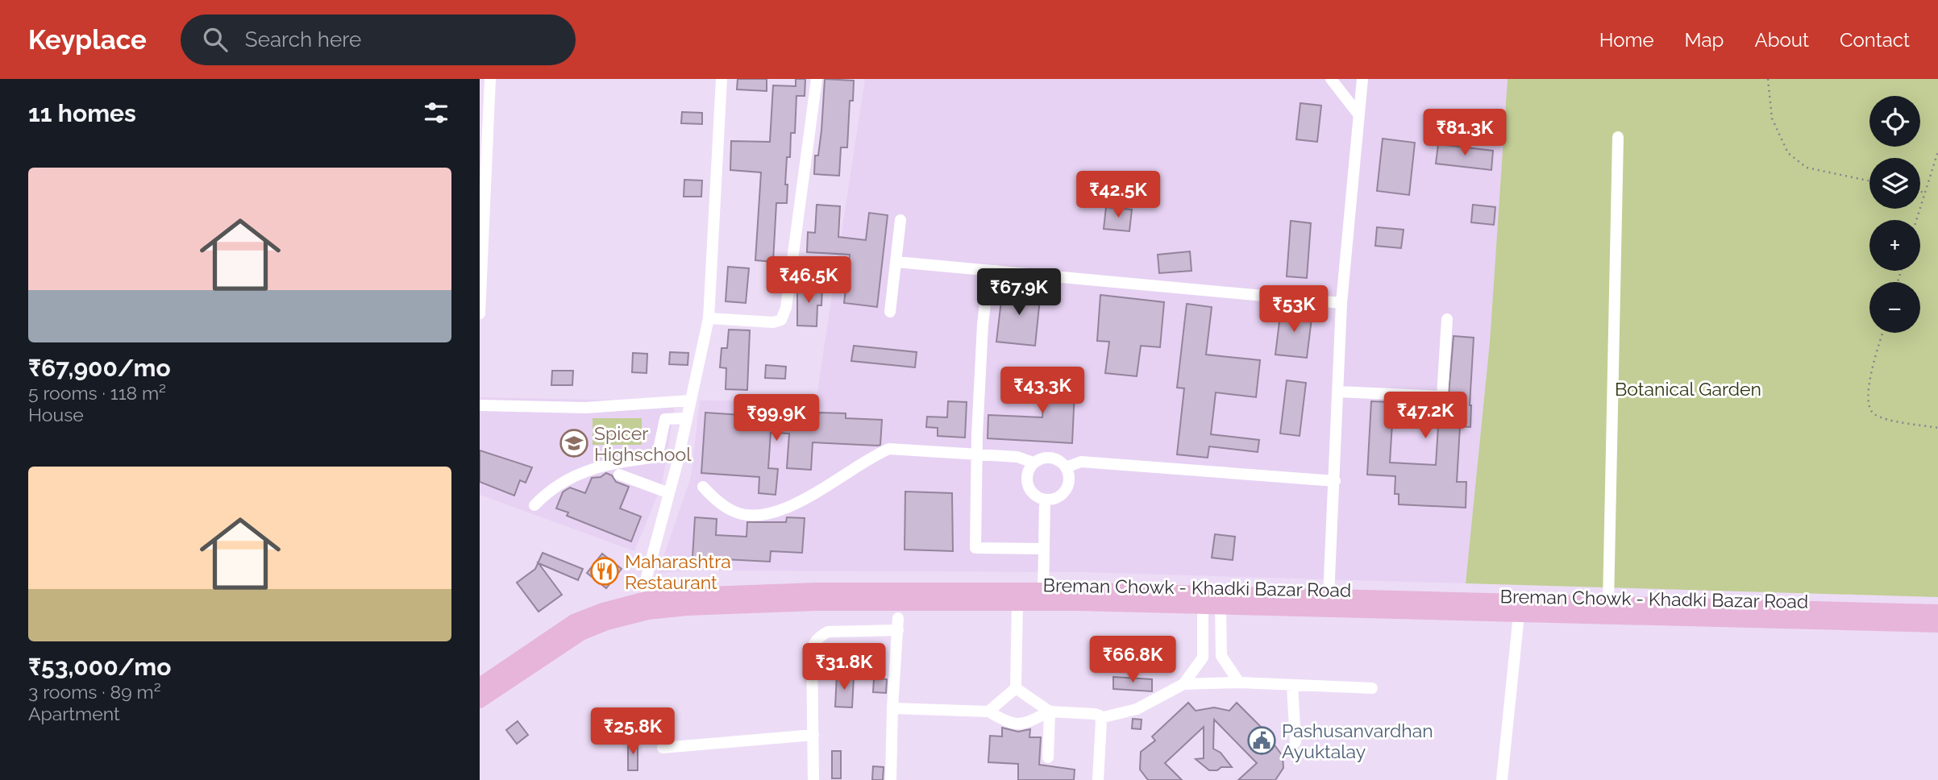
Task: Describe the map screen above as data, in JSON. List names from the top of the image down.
{
  "streets": {
    "main road": ["Breman Chowk - Khadki Bazar Road"]
  },
  "parks": ["Botanical Garden"],
  "places": {
    "school or university": ["Spicer Highschool"],
    "restaurant": ["Maharashtra Restaurant"],
    "public building": ["Pashusanvardhan Ayuktalay"]
  },
  "page": {
    "header": "Keyplace",
    "search": "Search here",
    "nav": [
      "Home",
      "Map",
      "About",
      "Contact"
    ],
    "heading": "11 homes",
    "map_buttons": ["+", "−"],
    "price": [
      "₹81.3K",
      "₹42.5K",
      "₹46.5K",
      "₹67.9K",
      "₹53K",
      "₹43.3K",
      "₹47.2K",
      "₹99.9K",
      "₹66.8K",
      "₹31.8K",
      "₹25.8K"
    ],
    "list": [
      {
        "name": "₹67,900/mo",
        "note": "5 rooms · 118 m² · House"
      },
      {
        "name": "₹53,000/mo",
        "note": "3 rooms · 89 m² · Apartment"
      }
    ]
  }
}
